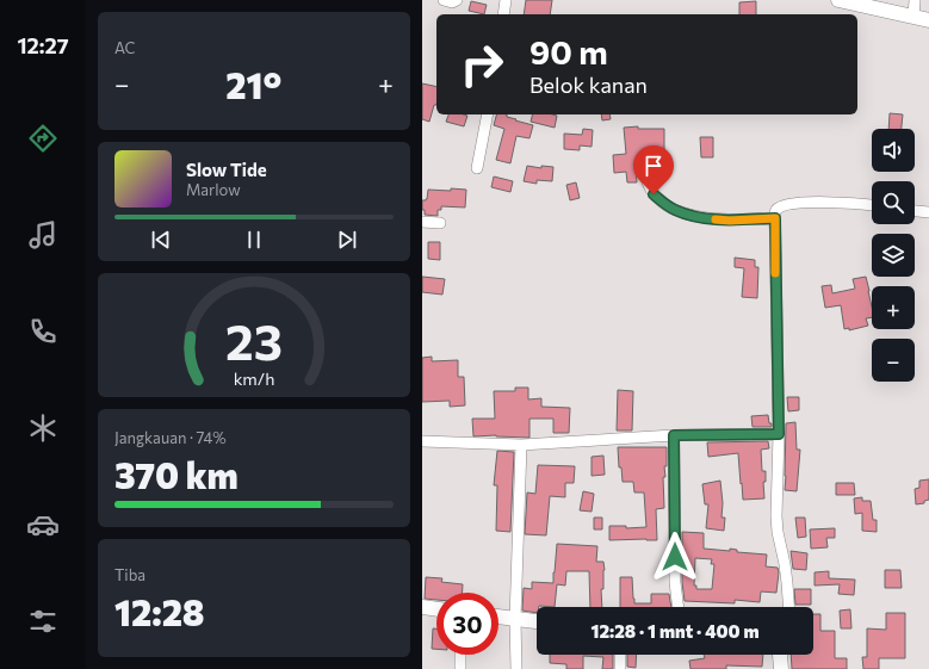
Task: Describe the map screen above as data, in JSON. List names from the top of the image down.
{
  "page": {
    "tabs": "12:27",
    "tile": [
      "AC",
      ["Jangkauan · 74%", "370 km"],
      ["Tiba", "12:28"]
    ],
    "turn": ["90 m", "Belok kanan"],
    "heat": ["−", "21°", "+"],
    "map_buttons": ["+", "−"],
    "song": ["Slow Tide", "Marlow"],
    "limit": "30",
    "trip": "12:28 · 1 mnt · 400 m",
    "gauge": ["23", "km/h"]
  }
}
